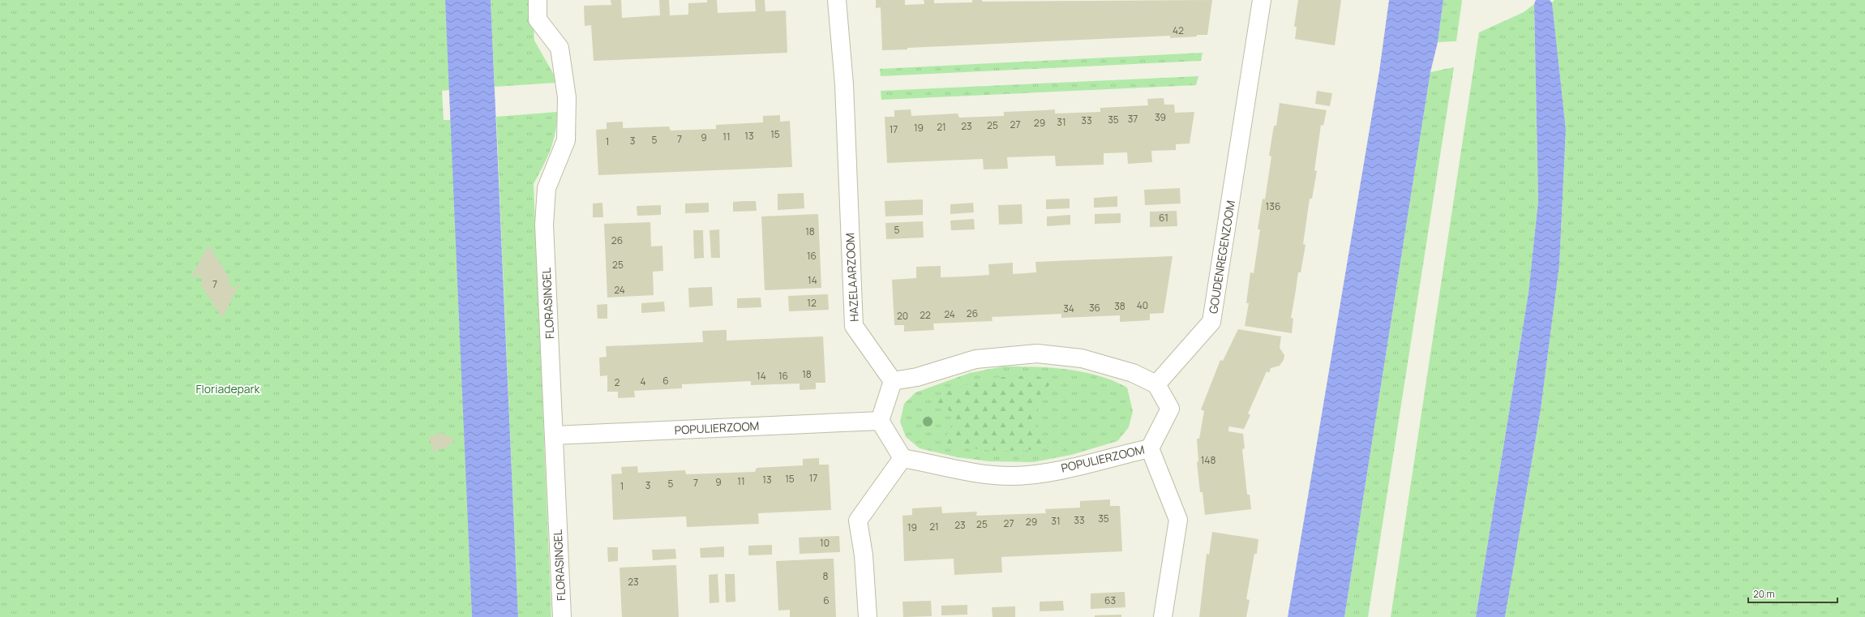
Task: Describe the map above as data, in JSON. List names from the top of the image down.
{
  "streets": {
    "street": [
      "GOUDENREGENZOOM",
      "HAZELAARZOOM",
      "FLORASINGEL",
      "POPULIERZOOM"
    ]
  },
  "crossings": [
    ["FLORASINGEL", "POPULIERZOOM"]
  ],
  "parks": ["Floriadepark"],
  "house_numbers": [
    "42",
    "39",
    "37",
    "35",
    "33",
    "31",
    "29",
    "27",
    "25",
    "23",
    "21",
    "19",
    "17",
    "15",
    "13",
    "11",
    "9",
    "7",
    "5",
    "3",
    "1",
    "136",
    "61",
    "5",
    "18",
    "26",
    "16",
    "25",
    "14",
    "7",
    "24",
    "12",
    "40",
    "38",
    "36",
    "34",
    "26",
    "24",
    "22",
    "20",
    "18",
    "14",
    "16",
    "6",
    "4",
    "2",
    "148",
    "17",
    "15",
    "13",
    "11",
    "9",
    "7",
    "5",
    "3",
    "1",
    "35",
    "33",
    "31",
    "29",
    "27",
    "25",
    "23",
    "21",
    "19",
    "10",
    "8",
    "23",
    "6",
    "63"
  ],
  "scale_bar": "20 m"
}
